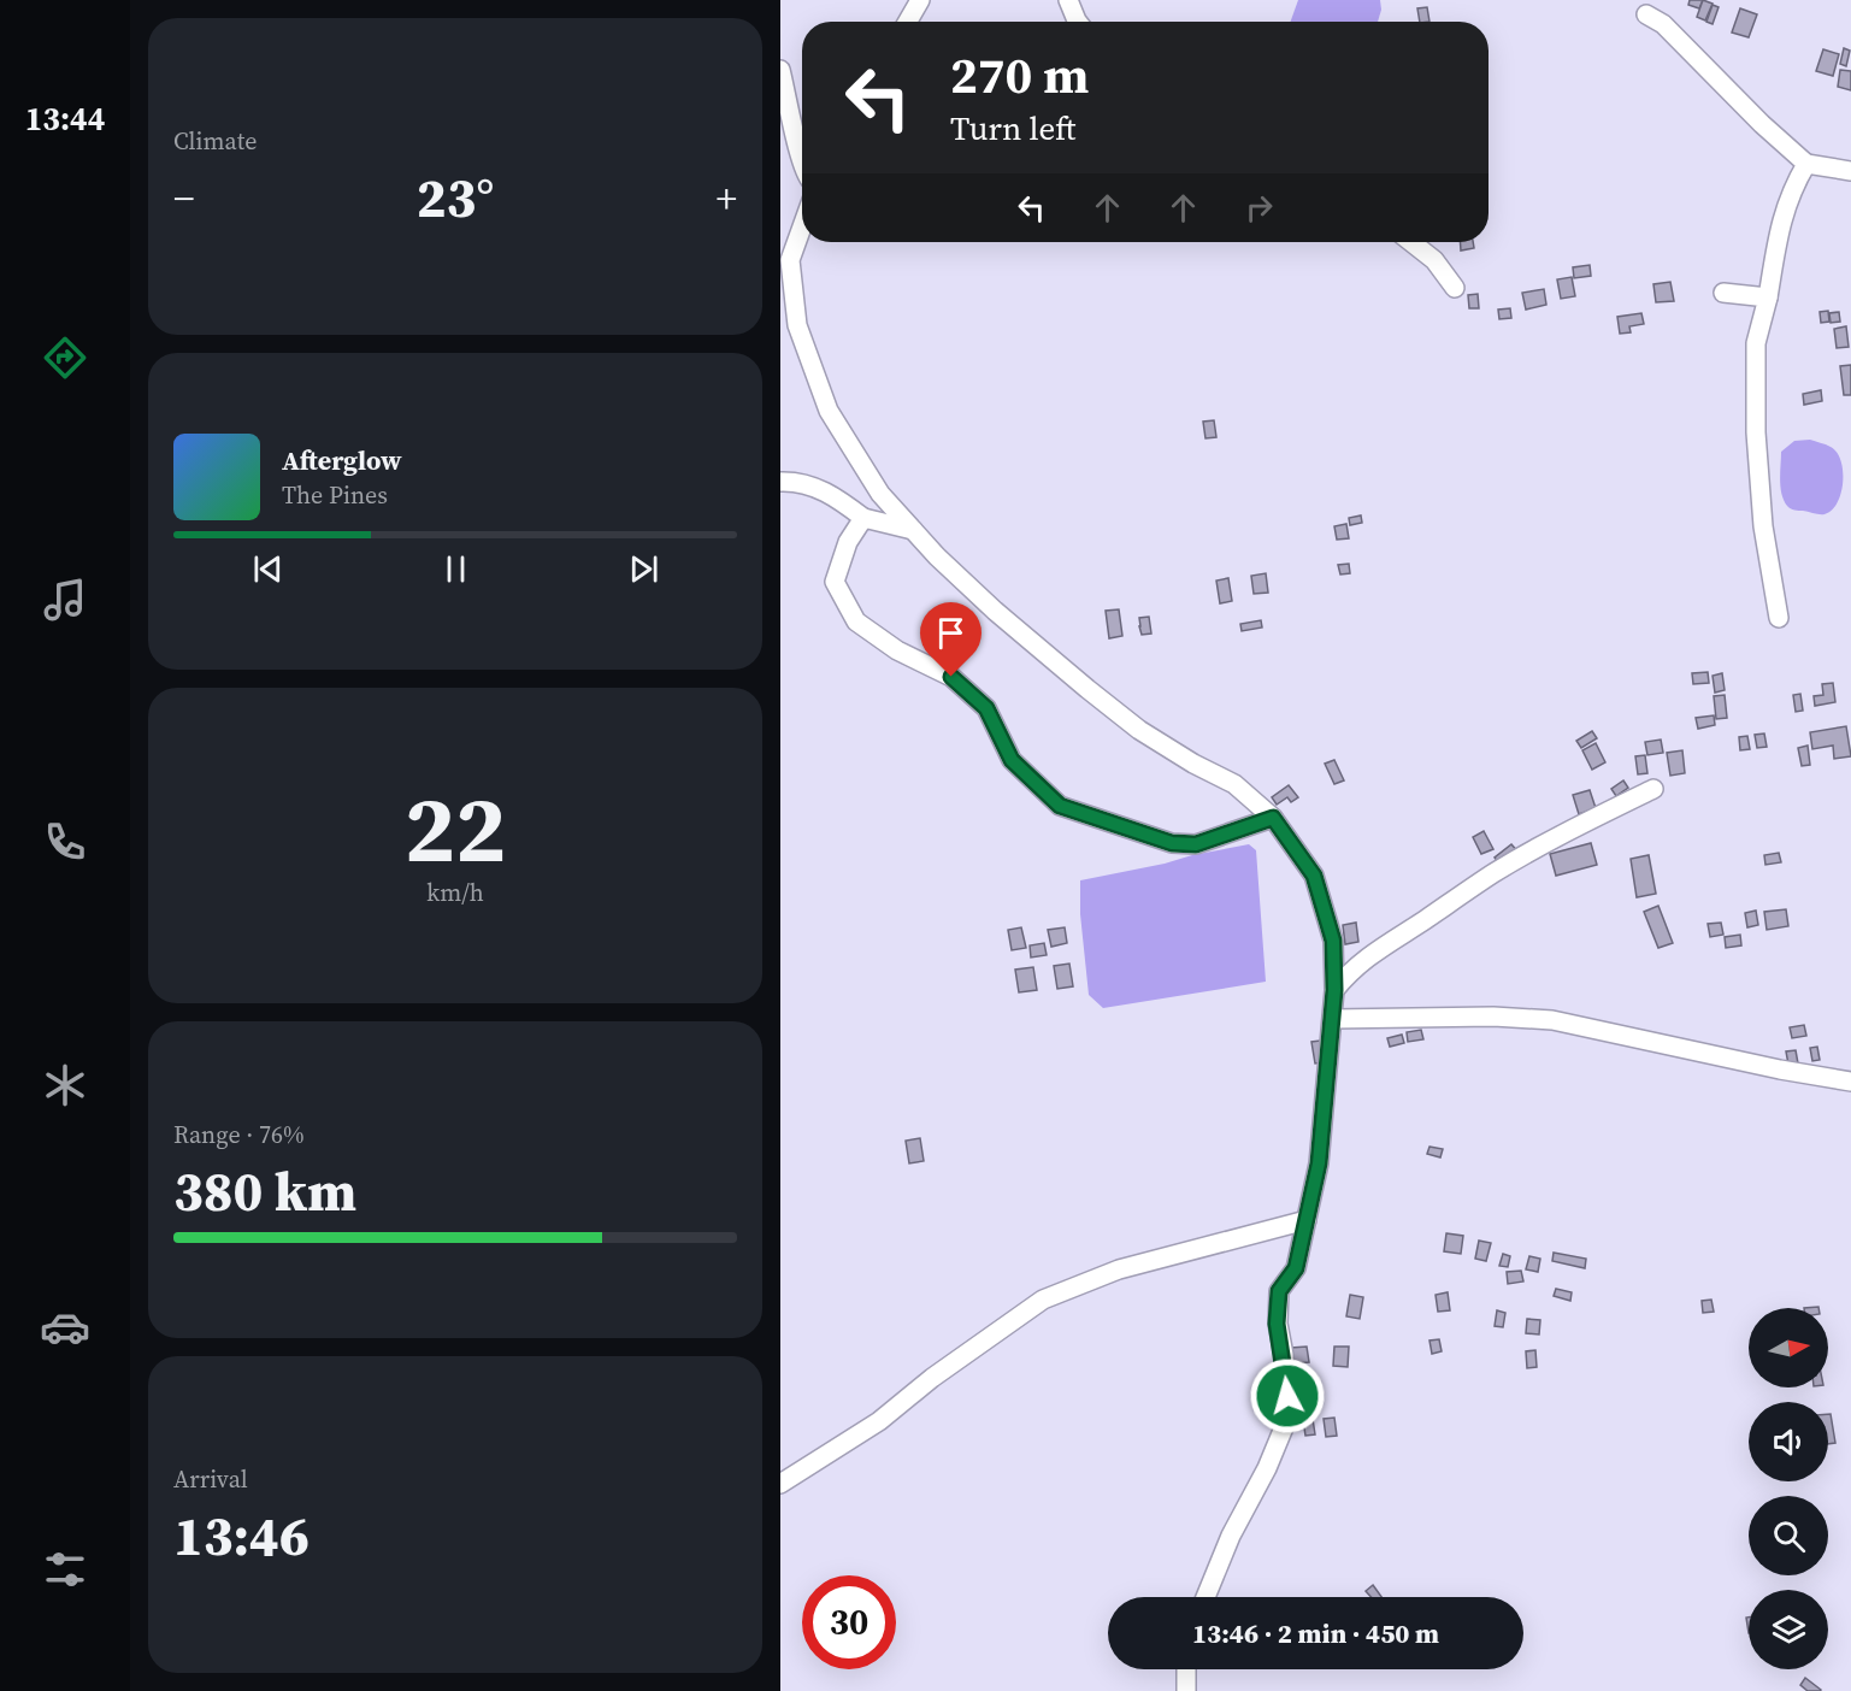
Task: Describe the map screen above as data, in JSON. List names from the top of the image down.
{
  "north": "right",
  "page": {
    "tabs": "13:44",
    "tile": [
      "Climate",
      ["22", "km/h"],
      ["Range · 76%", "380 km"],
      ["Arrival", "13:46"]
    ],
    "turn": ["270 m", "Turn left"],
    "heat": ["−", "23°", "+"],
    "song": ["Afterglow", "The Pines"],
    "limit": "30",
    "trip": "13:46 · 2 min · 450 m"
  }
}
